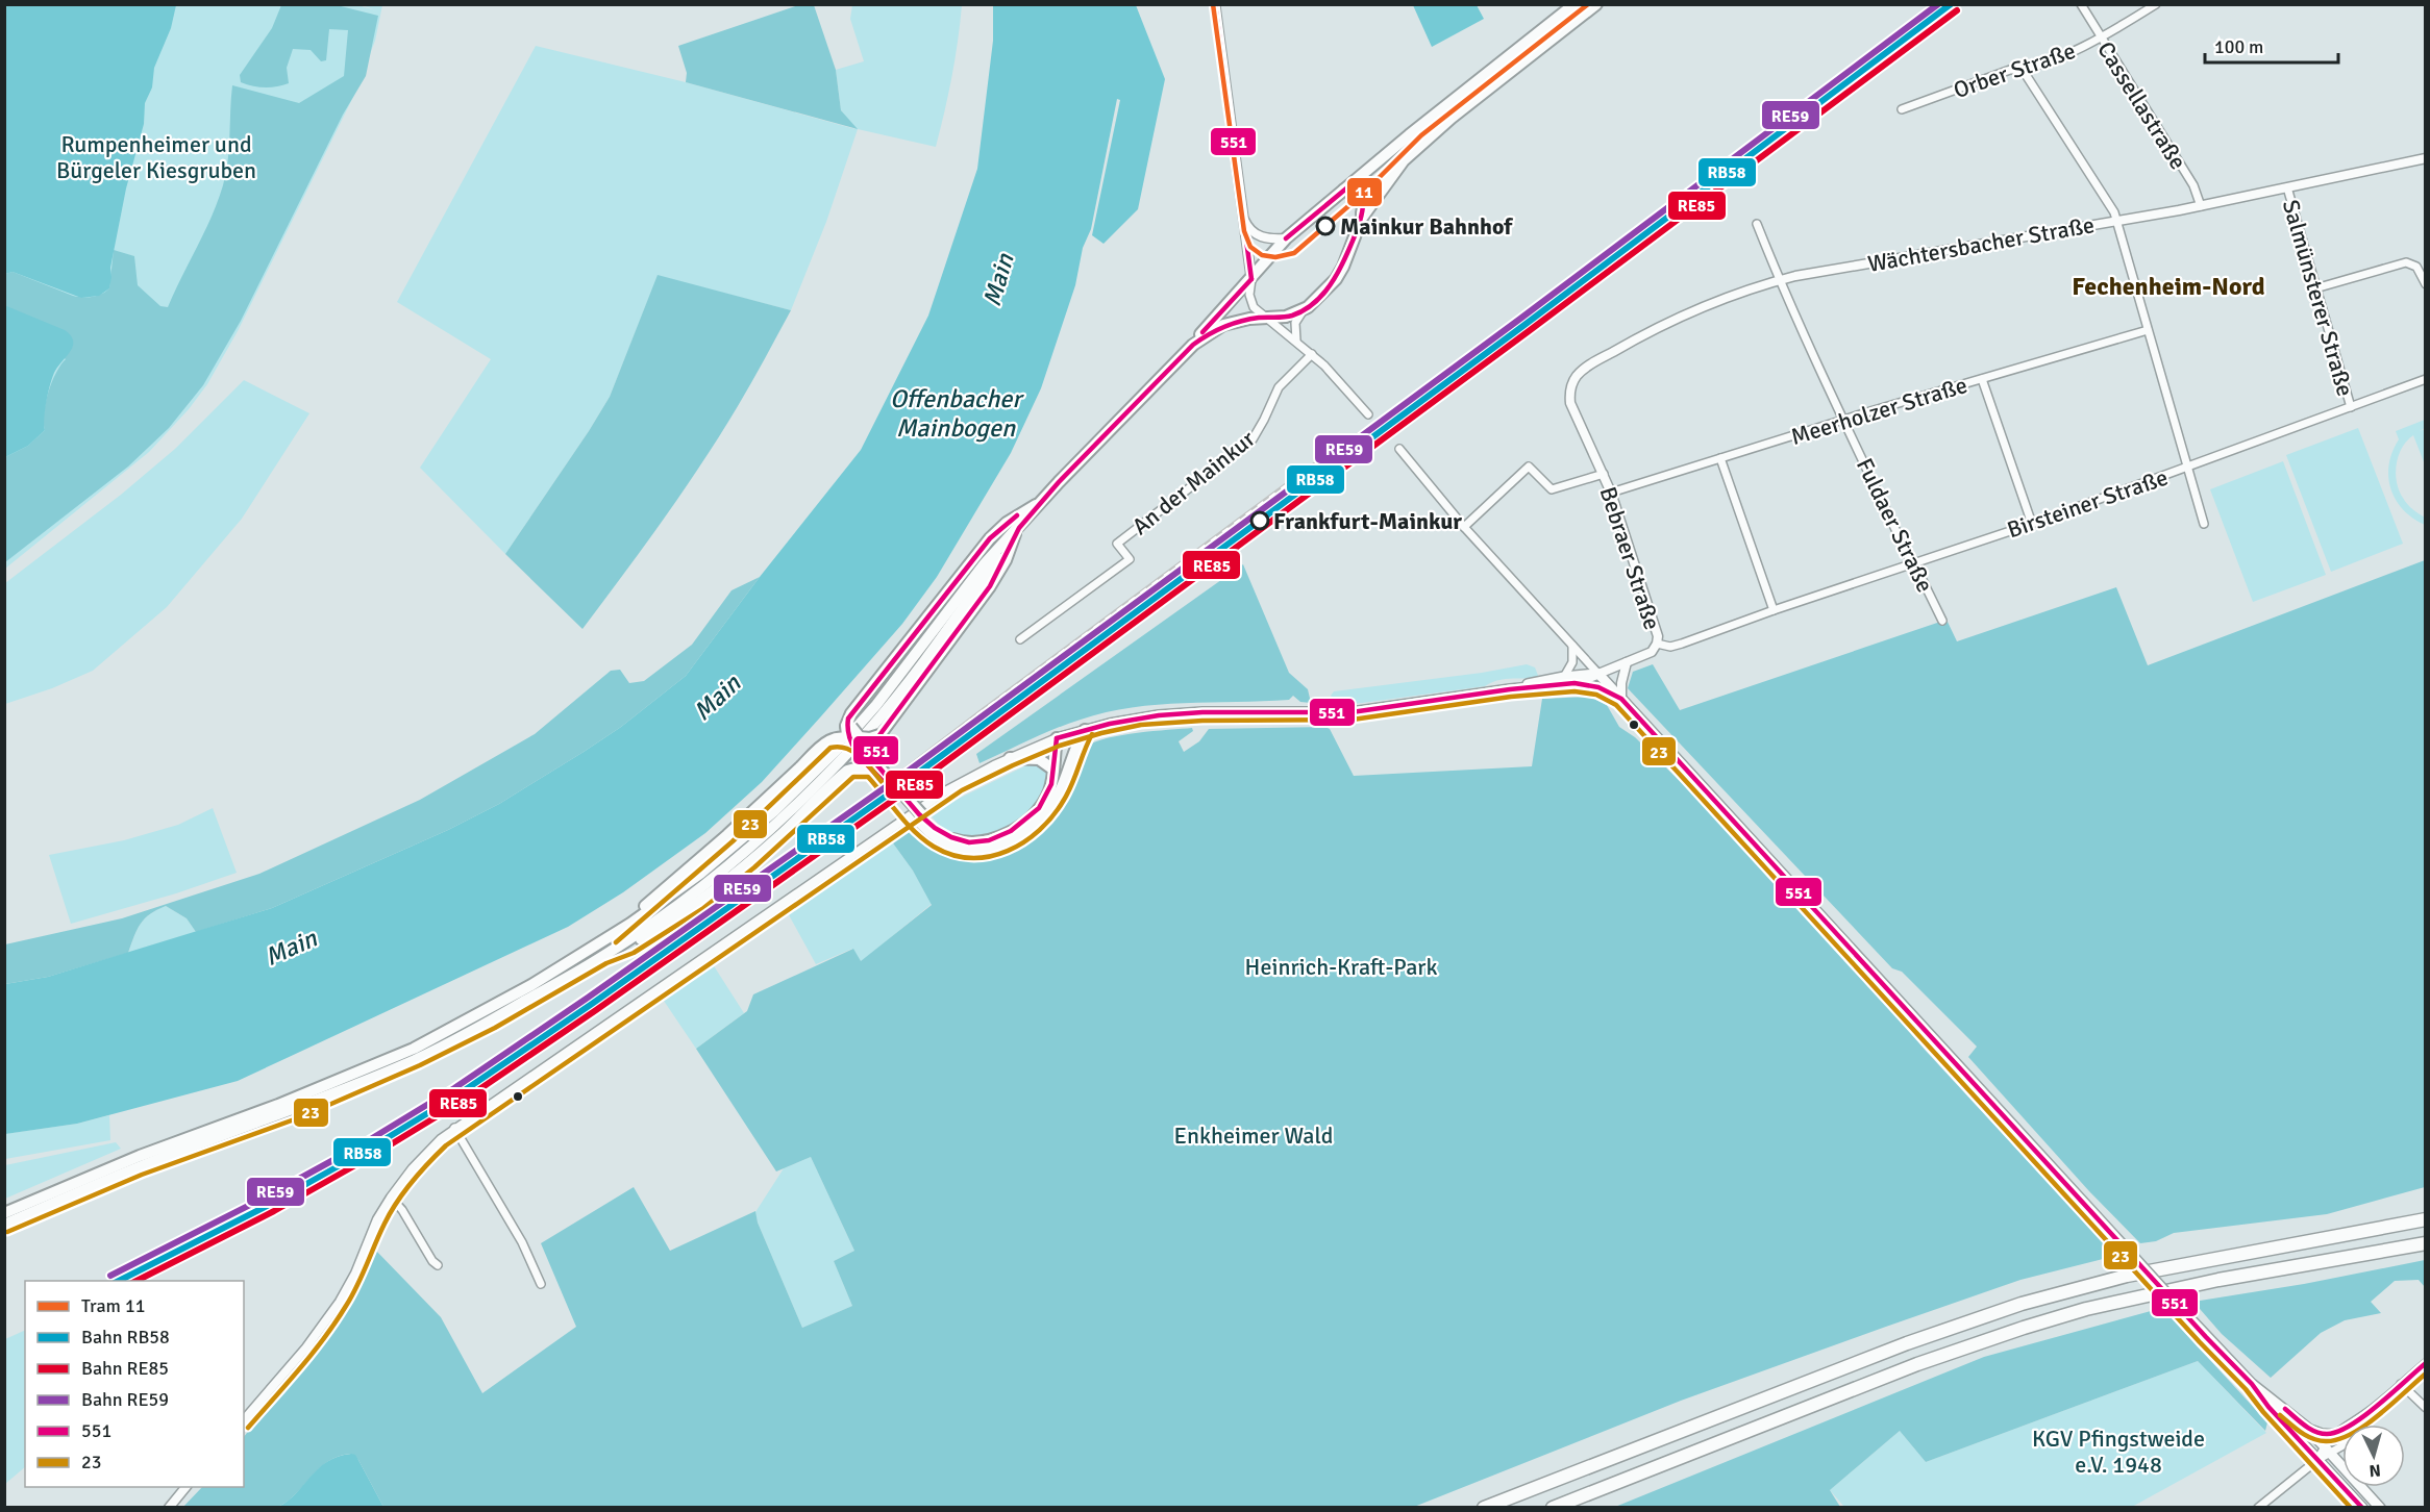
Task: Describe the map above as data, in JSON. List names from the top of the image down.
{
  "streets": {
    "street": [
      "Orber Straße",
      "Cassellastraße",
      "Wächtersbacher Straße",
      "Salmünsterer Straße",
      "Meerholzer Straße",
      "An der Mainkur",
      "Birsteiner Straße",
      "Fuldaer Straße",
      "Bebraer Straße"
    ]
  },
  "crossings": [
    ["Orber Straße", "Cassellastraße"],
    ["Cassellastraße", "Wächtersbacher Straße"],
    ["Wächtersbacher Straße", "Salmünsterer Straße"],
    ["Wächtersbacher Straße", "Fuldaer Straße"],
    ["Wächtersbacher Straße", "Bebraer Straße"],
    ["Salmünsterer Straße", "Birsteiner Straße"],
    ["Meerholzer Straße", "Fuldaer Straße"],
    ["Meerholzer Straße", "Bebraer Straße"],
    ["Birsteiner Straße", "Fuldaer Straße"],
    ["Birsteiner Straße", "Bebraer Straße"]
  ],
  "districts": ["Fechenheim-Nord"],
  "water": ["Main", "Offenbacher Mainbogen"],
  "parks": [
    "Rumpenheimer und Bürgeler Kiesgruben",
    "Heinrich-Kraft-Park",
    "Enkheimer Wald",
    "KGV Pfingstweide e.V. 1948"
  ],
  "places": ["Mainkur Bahnhof", "Frankfurt-Mainkur"],
  "lines": [
    "tram line 11",
    "rail line RB58",
    "rail line RE59",
    "transit line 551",
    "rail line RE85",
    "transit line 23"
  ],
  "legend": [
    "Tram 11",
    "Bahn RB58",
    "Bahn RE85",
    "Bahn RE59",
    "551",
    "23"
  ],
  "scale_bar": "100 m",
  "north": "bottom"
}
